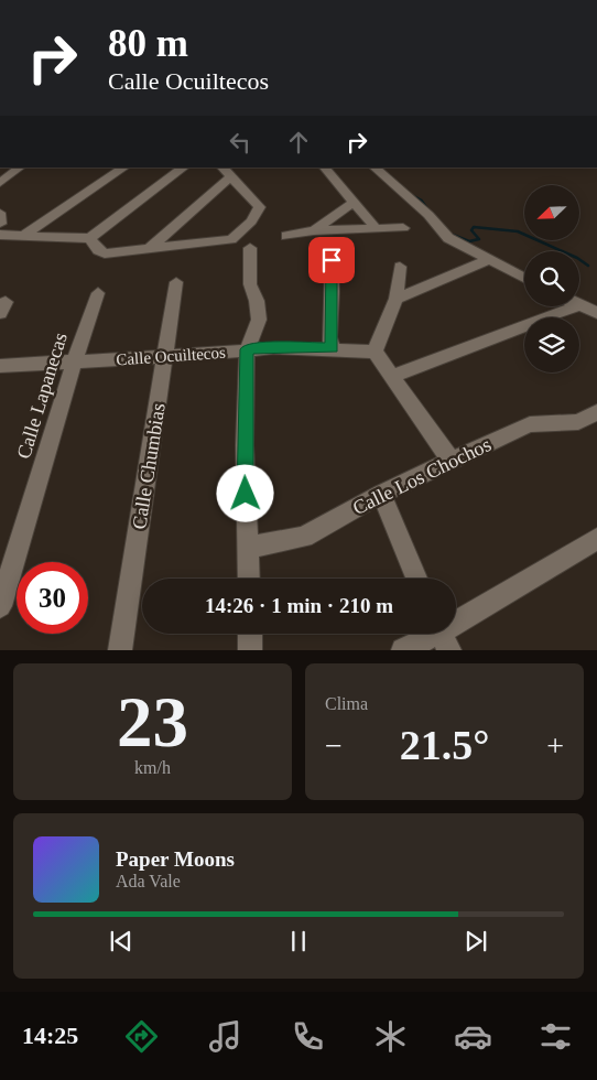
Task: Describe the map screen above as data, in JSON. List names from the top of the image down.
{
  "streets": {
    "street": [
      "Calle Ocuiltecos",
      "Calle Lapanecas",
      "Calle Chumbias",
      "Calle Los Chochos"
    ]
  },
  "crossings": [
    ["Calle Ocuiltecos", "Calle Lapanecas"],
    ["Calle Ocuiltecos", "Calle Chumbias"]
  ],
  "north": "bottom left",
  "page": {
    "turn": ["80 m", "Calle Ocuiltecos"],
    "limit": "30",
    "trip": "14:26 · 1 min · 210 m",
    "tile": [
      ["23", "km/h"],
      "Clima"
    ],
    "heat": ["−", "21.5°", "+"],
    "song": ["Paper Moons", "Ada Vale"],
    "tabs": "14:25"
  }
}
